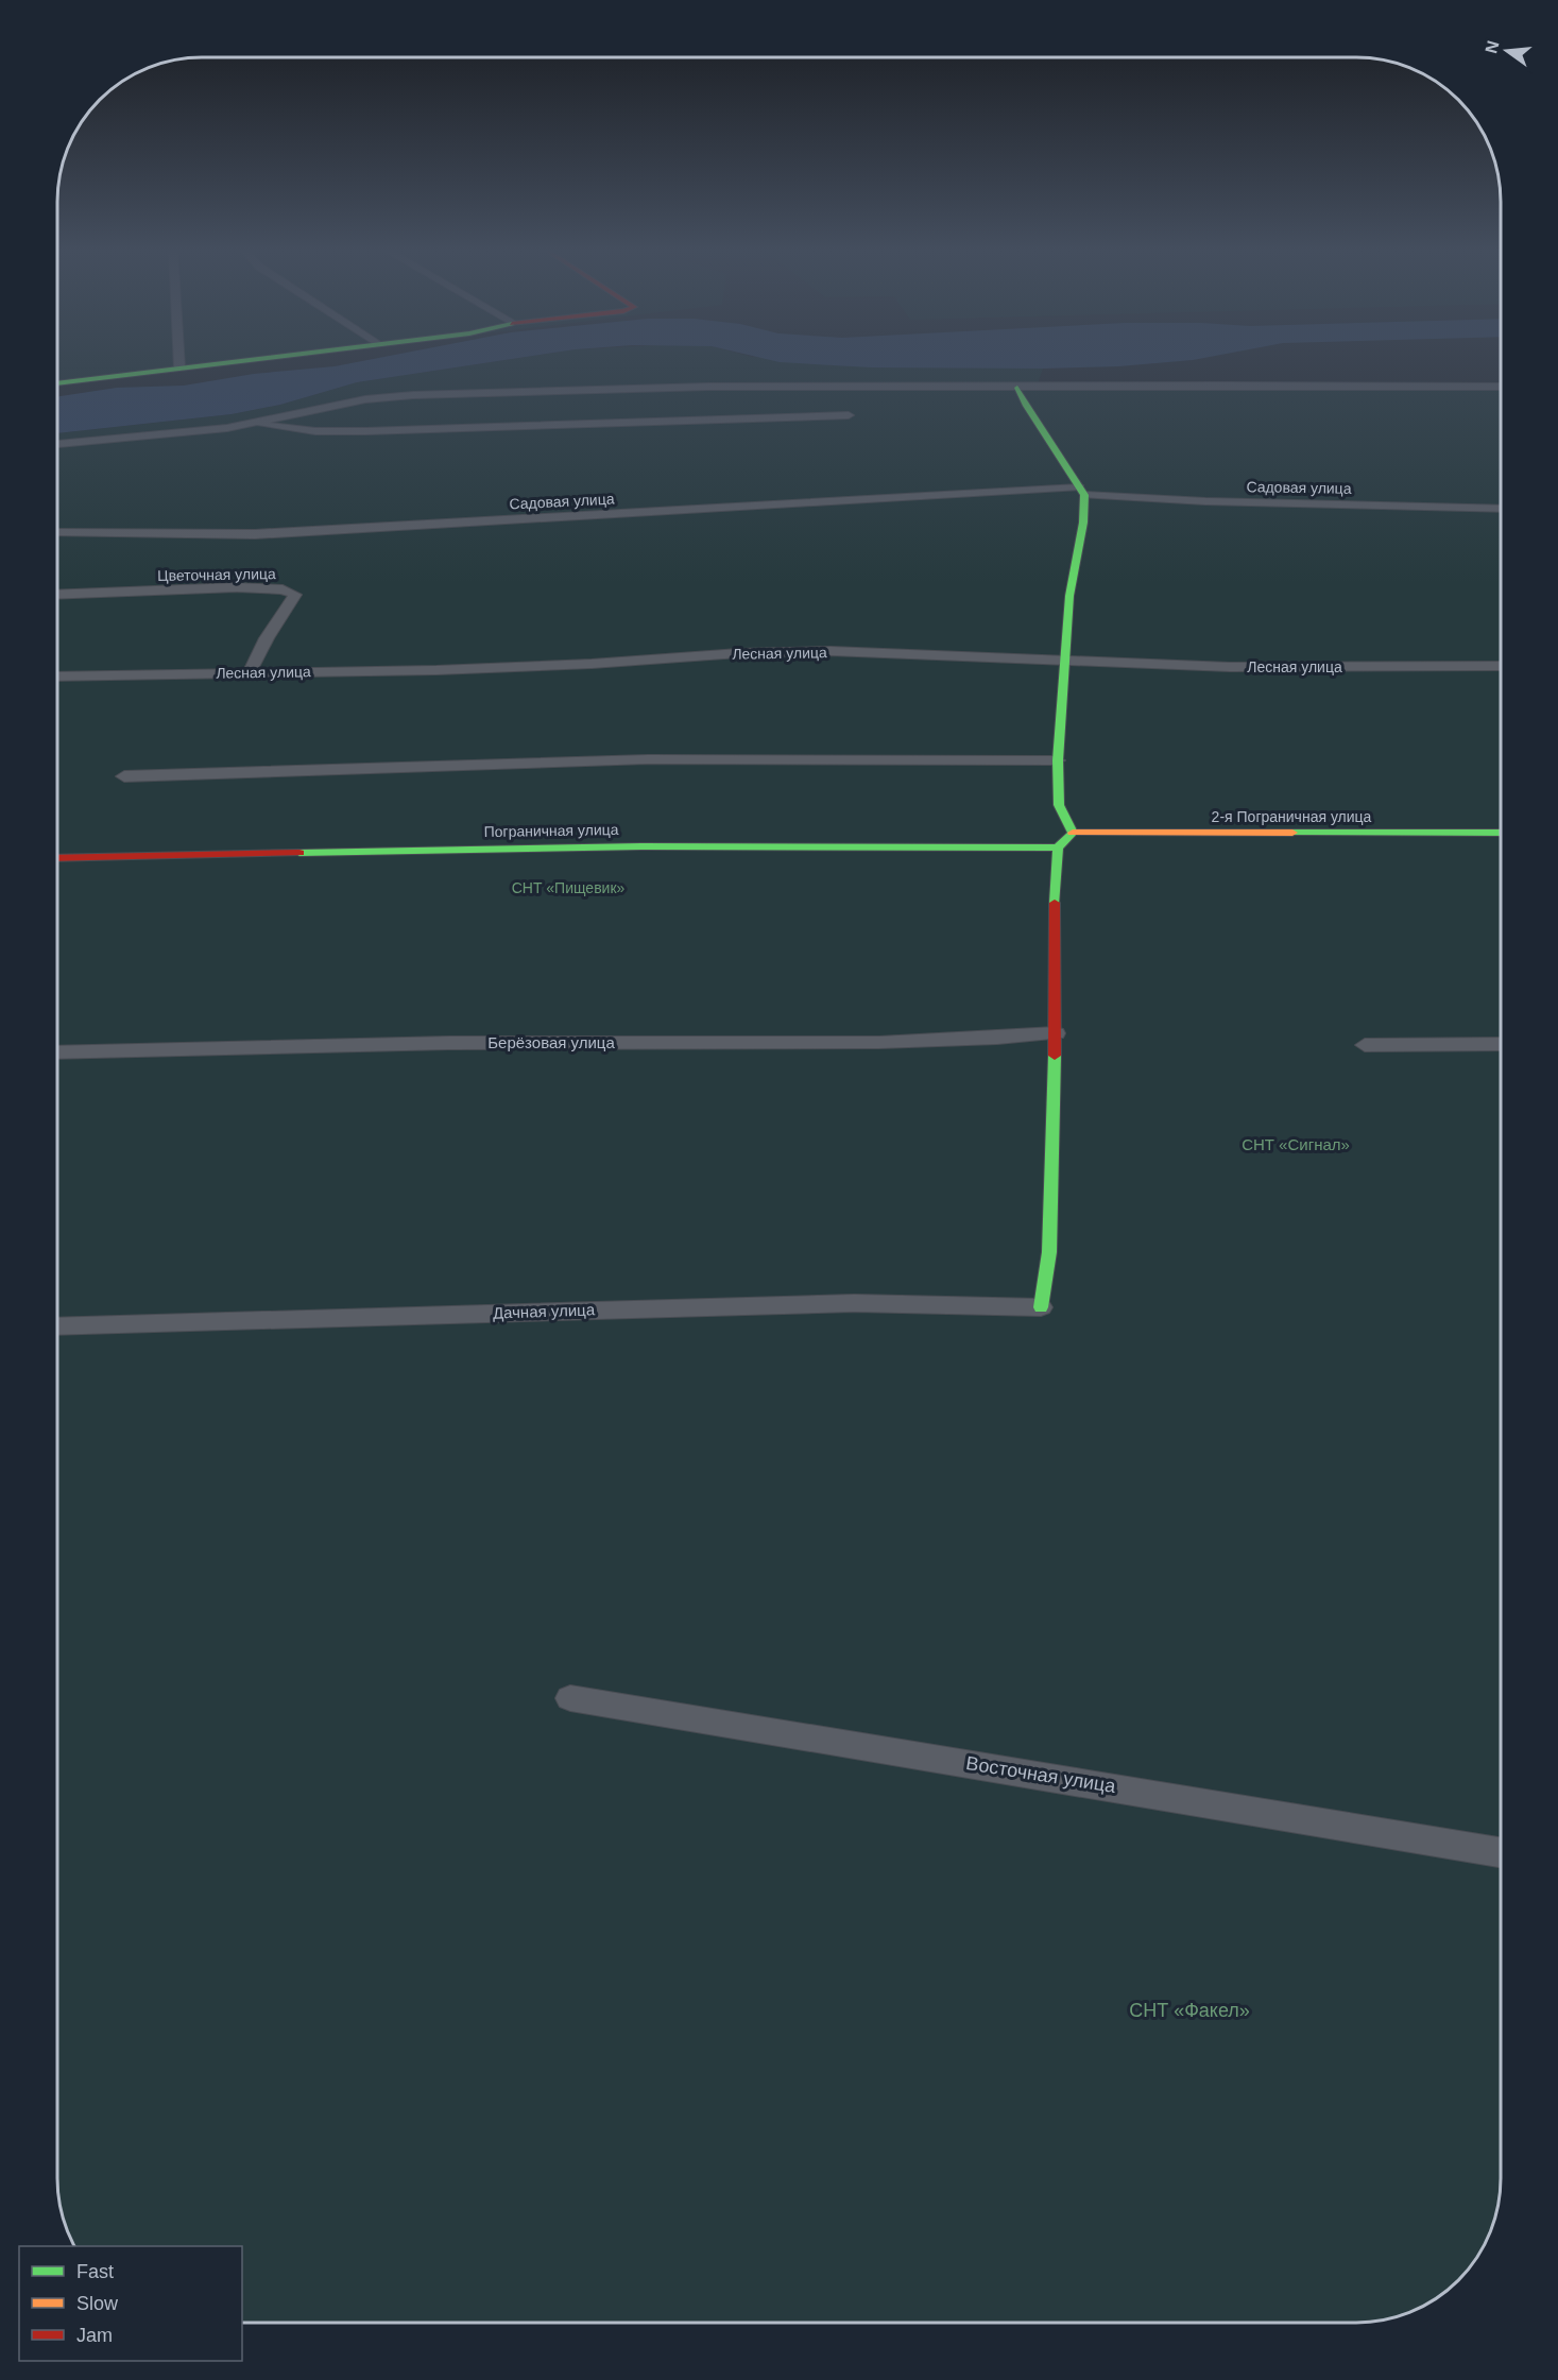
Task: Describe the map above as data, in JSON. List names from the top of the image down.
{
  "streets": {
    "street": ["2-я Пограничная улица", "Пограничная улица"],
    "lane": [
      "Садовая улица",
      "Цветочная улица",
      "Лесная улица",
      "Берёзовая улица",
      "Дачная улица",
      "Восточная улица"
    ]
  },
  "crossings": [
    ["Цветочная улица", "Лесная улица"]
  ],
  "parks": ["СНТ «Пищевик»", "СНТ «Сигнал»", "СНТ «Факел»"],
  "legend": ["Fast", "Slow", "Jam"],
  "north": "left"
}
